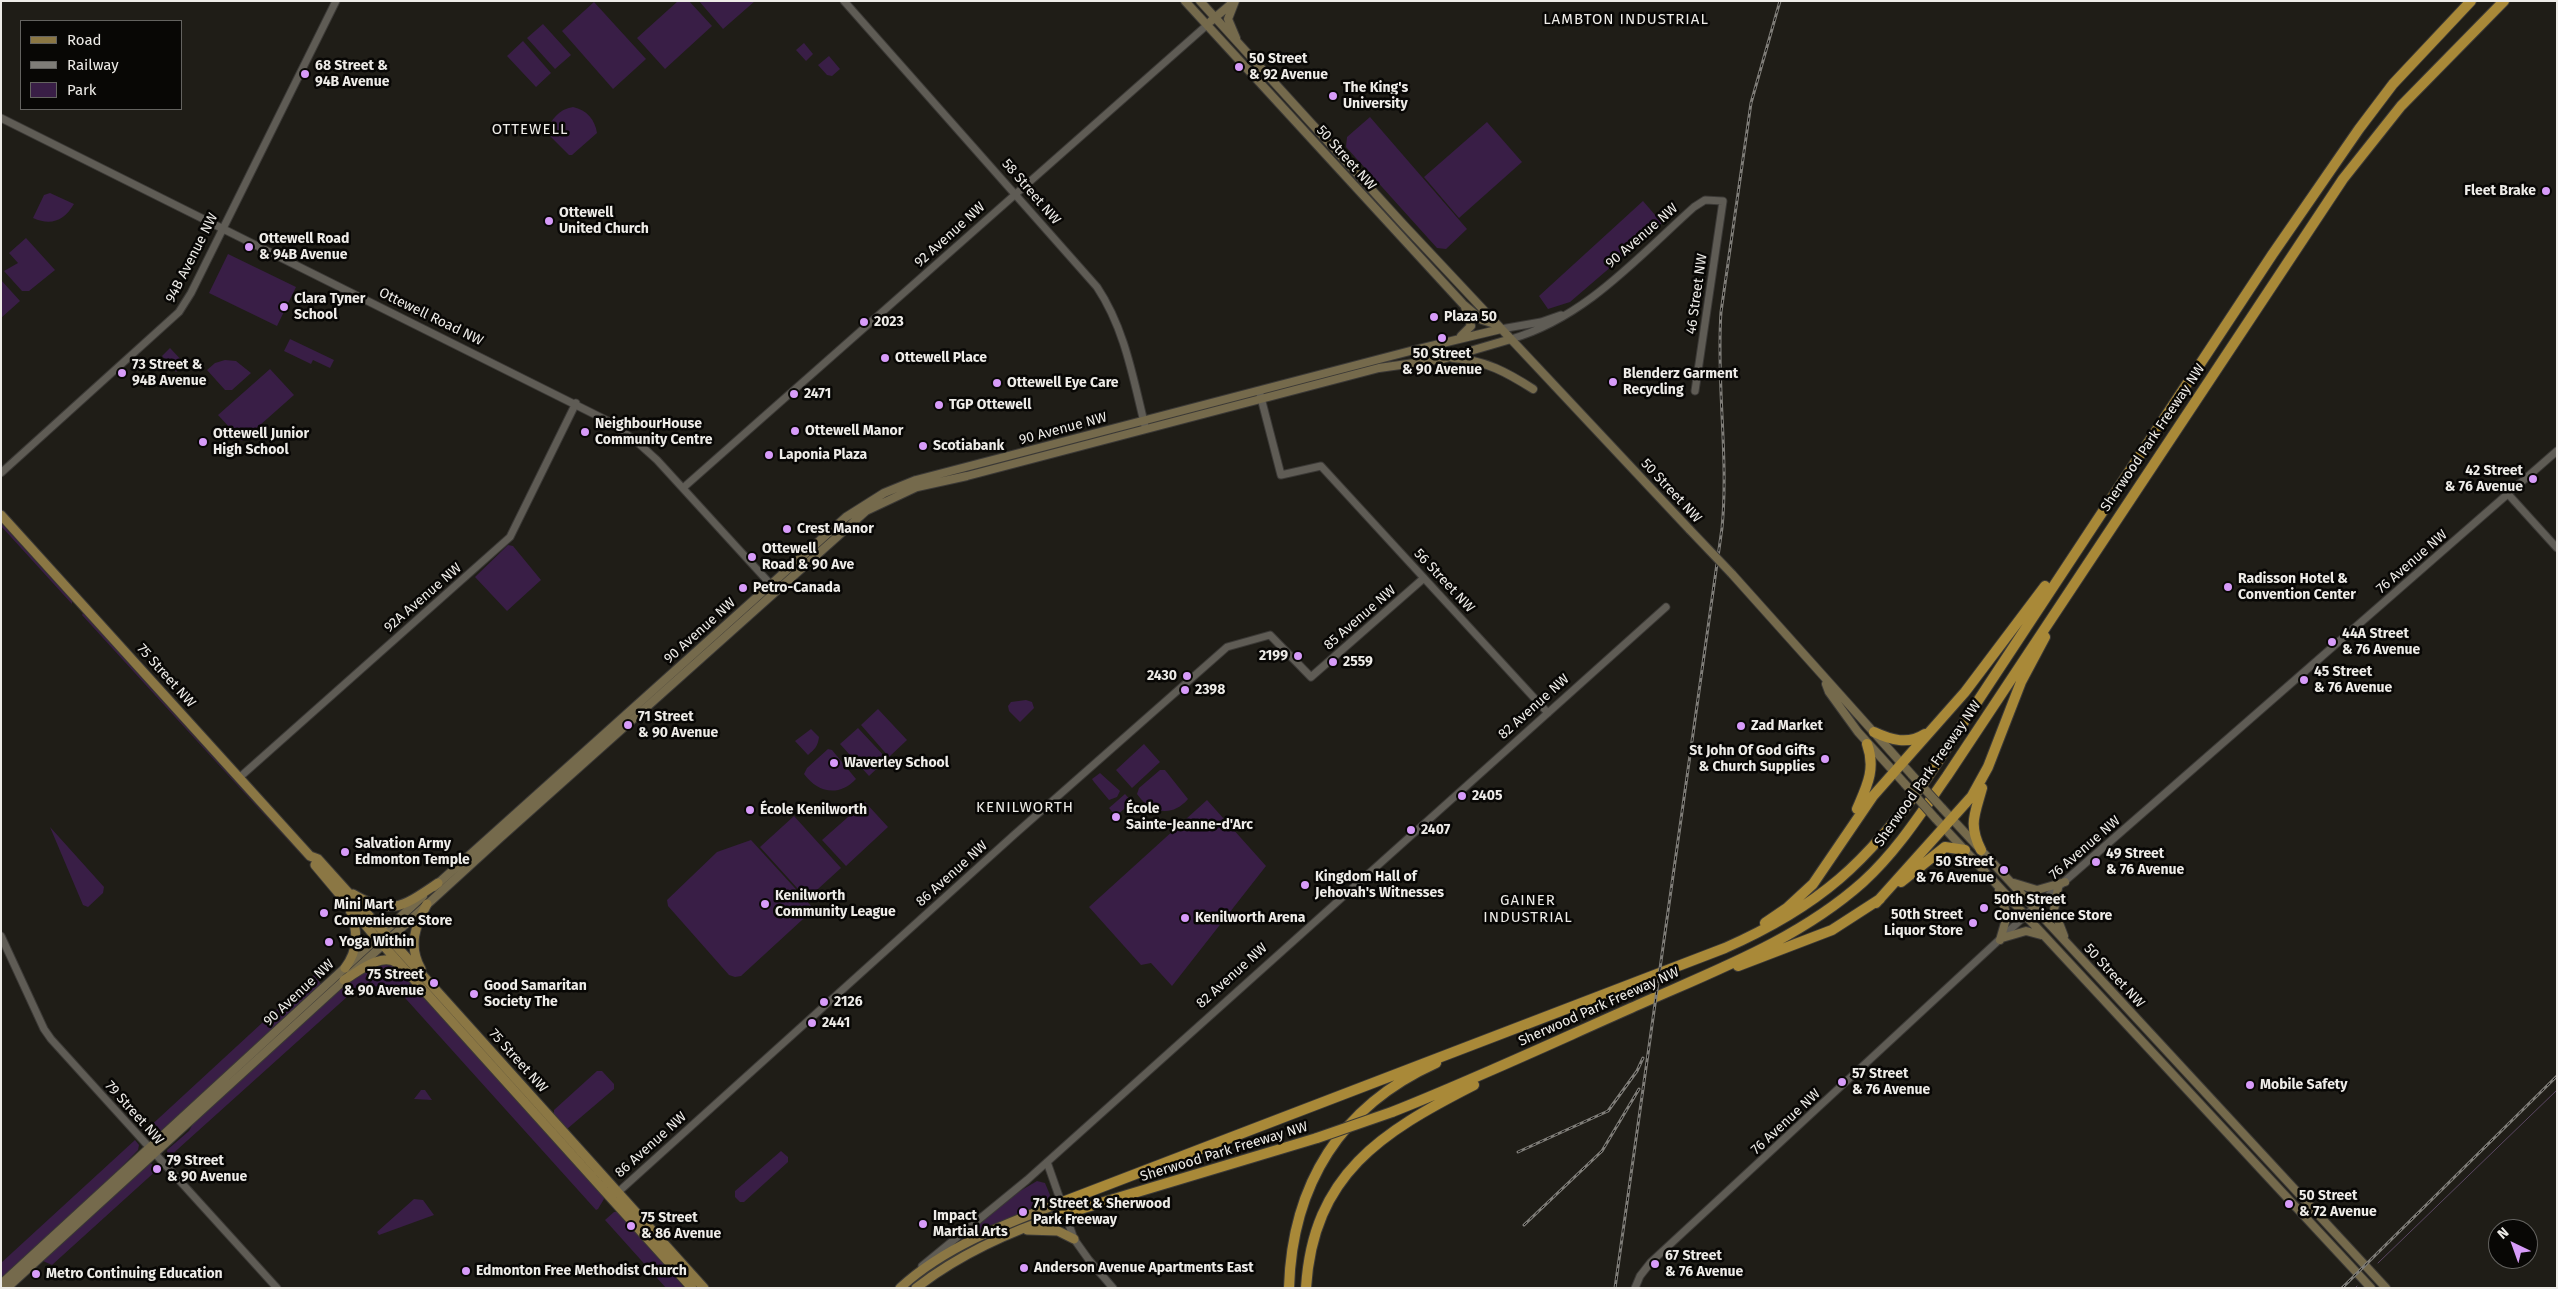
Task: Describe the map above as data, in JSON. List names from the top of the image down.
{
  "streets": {
    "highway": ["Sherwood Park Freeway NW"],
    "main road": [
      "50 Street NW",
      "92 Avenue NW",
      "90 Avenue NW",
      "75 Street NW",
      "82 Avenue NW"
    ],
    "street": [
      "58 Street NW",
      "94B Avenue NW",
      "46 Street NW",
      "Ottewell Road NW",
      "76 Avenue NW",
      "56 Street NW",
      "92A Avenue NW",
      "85 Avenue NW",
      "86 Avenue NW",
      "79 Street NW"
    ]
  },
  "crossings": [
    ["50 Street NW", "92 Avenue NW"],
    ["50 Street NW", "90 Avenue NW"],
    ["50 Street NW", "76 Avenue NW"],
    ["58 Street NW", "92 Avenue NW"],
    ["58 Street NW", "90 Avenue NW"],
    ["92 Avenue NW", "Ottewell Road NW"],
    ["90 Avenue NW", "46 Street NW"],
    ["90 Avenue NW", "Ottewell Road NW"],
    ["90 Avenue NW", "56 Street NW"],
    ["90 Avenue NW", "75 Street NW"],
    ["90 Avenue NW", "79 Street NW"],
    ["94B Avenue NW", "Ottewell Road NW"],
    ["Ottewell Road NW", "92A Avenue NW"],
    ["Sherwood Park Freeway NW", "82 Avenue NW"],
    ["56 Street NW", "85 Avenue NW"],
    ["56 Street NW", "82 Avenue NW"],
    ["92A Avenue NW", "75 Street NW"],
    ["85 Avenue NW", "86 Avenue NW"],
    ["75 Street NW", "86 Avenue NW"]
  ],
  "districts": [
    "LAMBTON INDUSTRIAL",
    "OTTEWELL",
    "KENILWORTH",
    "GAINER INDUSTRIAL"
  ],
  "places": [
    "50 Street & 92 Avenue",
    "68 Street & 94B Avenue",
    "The King's University",
    "Fleet Brake",
    "Ottewell United Church",
    "Ottewell Road & 94B Avenue",
    "Clara Tyner School",
    "Plaza 50",
    "2023",
    "50 Street & 90 Avenue",
    "Ottewell Place",
    "73 Street & 94B Avenue",
    "Blenderz Garment Recycling",
    "Ottewell Eye Care",
    "2471",
    "TGP Ottewell",
    "Ottewell Manor",
    "NeighbourHouse Community Centre",
    "Ottewell Junior High School",
    "Scotiabank",
    "Laponia Plaza",
    "42 Street & 76 Avenue",
    "Crest Manor",
    "Ottewell Road & 90 Ave",
    "Radisson Hotel & Convention Center",
    "Petro-Canada",
    "44A Street & 76 Avenue",
    "2199",
    "2559",
    "2430",
    "45 Street & 76 Avenue",
    "2398",
    "71 Street & 90 Avenue",
    "Zad Market",
    "St John Of God Gifts & Church Supplies",
    "Waverley School",
    "2405",
    "École Kenilworth",
    "École Sainte-Jeanne-d'Arc",
    "2407",
    "Salvation Army Edmonton Temple",
    "49 Street & 76 Avenue",
    "50 Street & 76 Avenue",
    "Kingdom Hall of Jehovah's Witnesses",
    "Kenilworth Community League",
    "50th Street Convenience Store",
    "Mini Mart Convenience Store",
    "Kenilworth Arena",
    "50th Street Liquor Store",
    "Yoga Within",
    "75 Street & 90 Avenue",
    "Good Samaritan Society The",
    "2126",
    "2441",
    "57 Street & 76 Avenue",
    "Mobile Safety",
    "79 Street & 90 Avenue",
    "50 Street & 72 Avenue",
    "71 Street & Sherwood Park Freeway",
    "Impact Martial Arts",
    "75 Street & 86 Avenue",
    "67 Street & 76 Avenue",
    "Anderson Avenue Apartments East",
    "Edmonton Free Methodist Church",
    "Metro Continuing Education"
  ],
  "legend": ["Road", "Railway", "Park"],
  "north": "top left"
}
